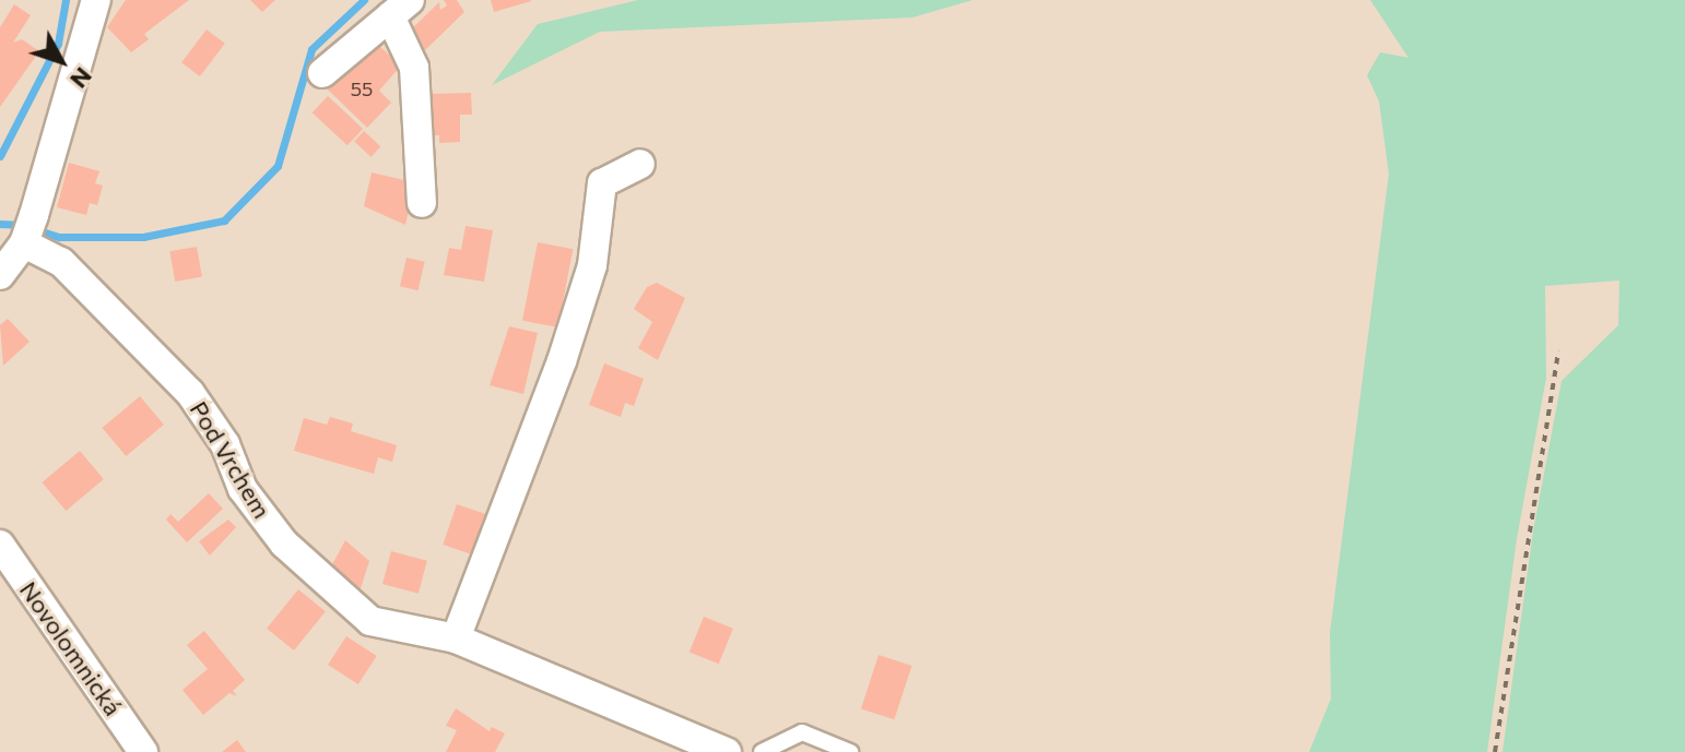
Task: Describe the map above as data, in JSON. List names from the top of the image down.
{
  "streets": {
    "street": ["Pod Vrchem", "Novolomnická"]
  },
  "house_numbers": ["55"],
  "north": "bottom right"
}
